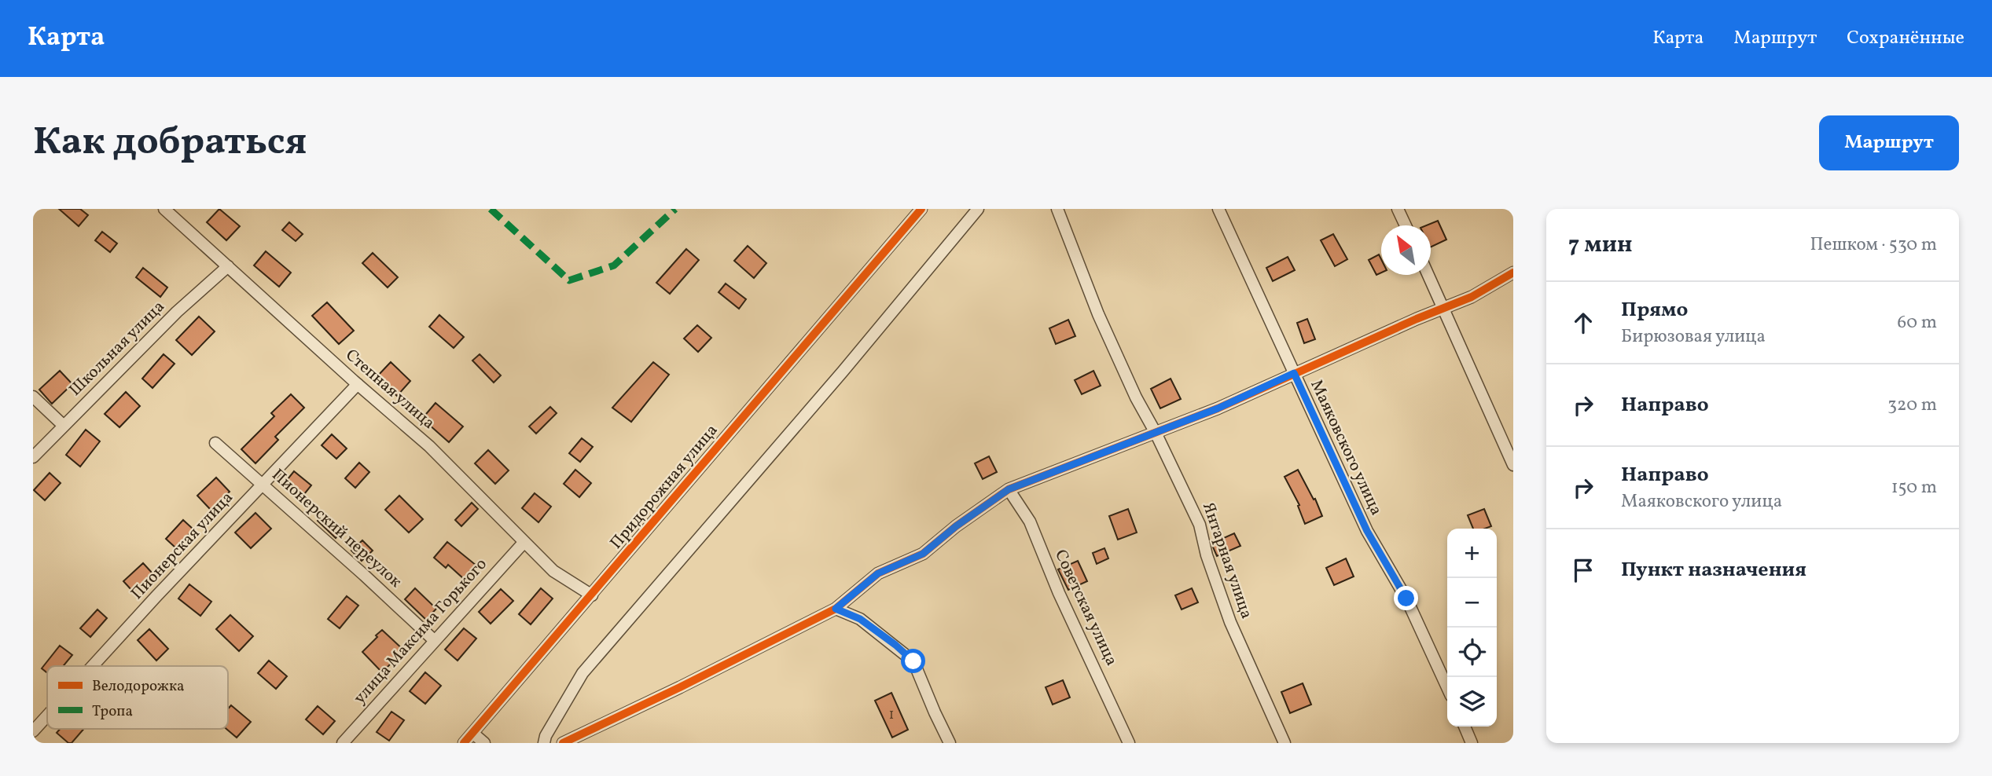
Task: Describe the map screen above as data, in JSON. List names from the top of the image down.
{
  "streets": {
    "street": [
      "Школьная улица",
      "Степная улица",
      "Маяковского улица",
      "Придорожная улица",
      "Пионерский переулок",
      "Пионерская улица",
      "Янтарная улица",
      "Советская улица",
      "улица Максима Горького"
    ]
  },
  "crossings": [
    ["Школьная улица", "Степная улица"],
    ["Степная улица", "Придорожная улица"],
    ["Степная улица", "Пионерская улица"],
    ["Степная улица", "улица Максима Горького"],
    ["Пионерский переулок", "Пионерская улица"],
    ["Пионерский переулок", "улица Максима Горького"]
  ],
  "house_numbers": ["1"],
  "legend": ["Велодорожка", "Тропа"],
  "north": "top left",
  "page": {
    "header": "Карта",
    "nav": ["Карта", "Маршрут", "Сохранённые"],
    "buttons": "Маршрут",
    "title": "Как добраться",
    "heading": ["7 мин", "Пешком · 530 m"],
    "list": [
      ["Прямо", "Бирюзовая улица", "60 m"],
      ["Направо", "320 m"],
      ["Направо", "Маяковского улица", "150 m"],
      "Пункт назначения"
    ],
    "map_buttons": ["+", "−"]
  }
}
